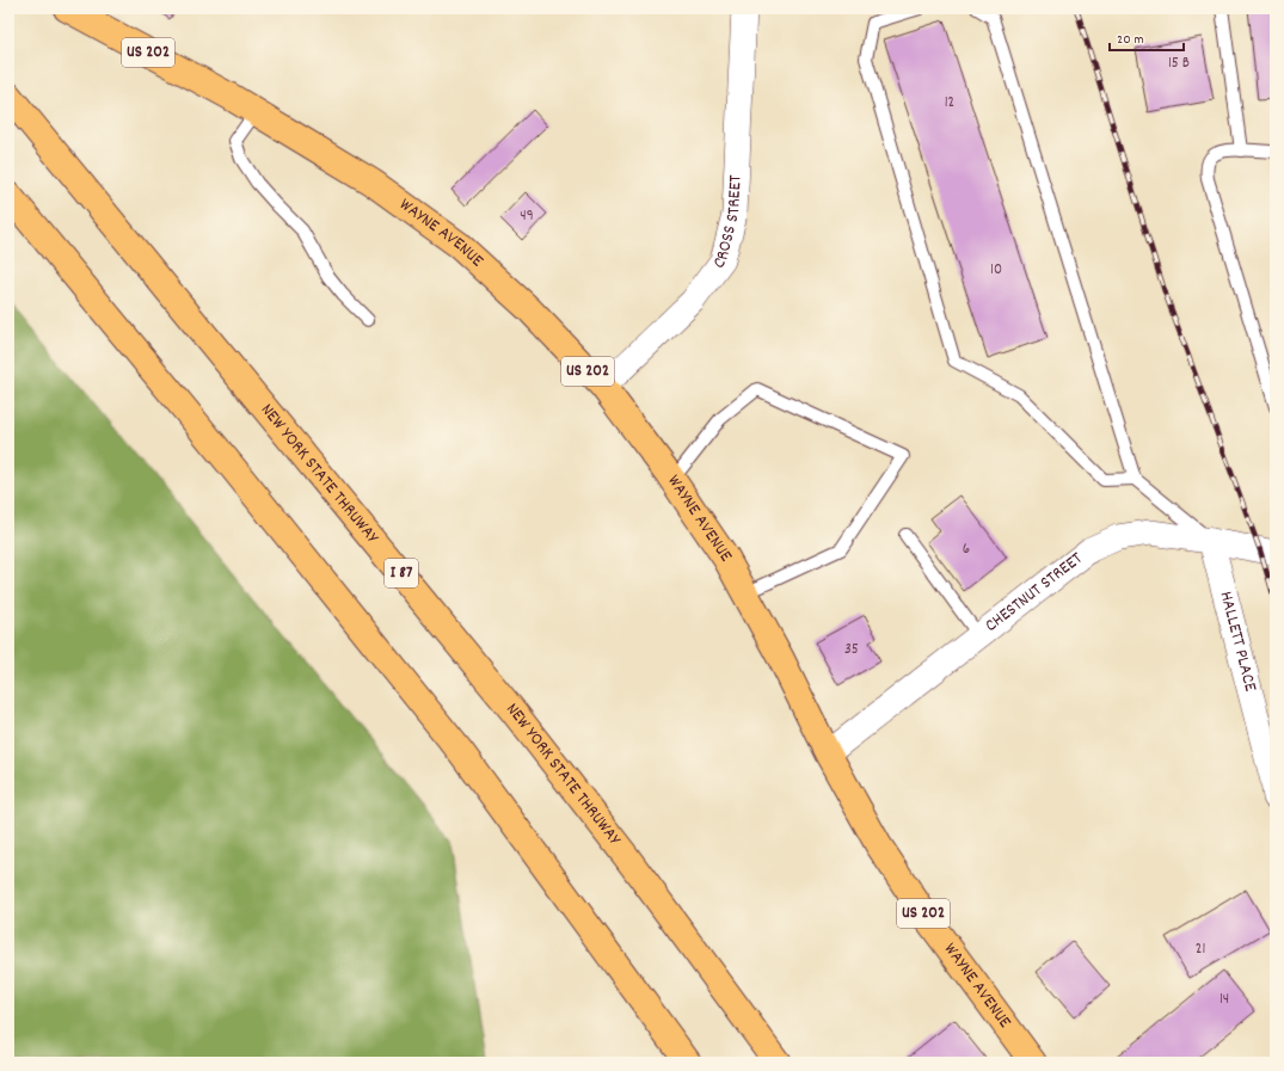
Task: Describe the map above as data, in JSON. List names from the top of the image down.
{
  "streets": {
    "main road": [
      "US 202",
      "WAYNE AVENUE",
      "NEW YORK STATE THRUWAY",
      "I 87"
    ],
    "street": ["CROSS STREET", "CHESTNUT STREET", "HALLETT PLACE"]
  },
  "crossings": [
    ["CROSS STREET", "WAYNE AVENUE"],
    ["WAYNE AVENUE", "CHESTNUT STREET"],
    ["CHESTNUT STREET", "HALLETT PLACE"]
  ],
  "house_numbers": [
    "15 B",
    "12",
    "49",
    "10",
    "6",
    "35",
    "21",
    "14"
  ],
  "scale_bar": "20 m"
}
